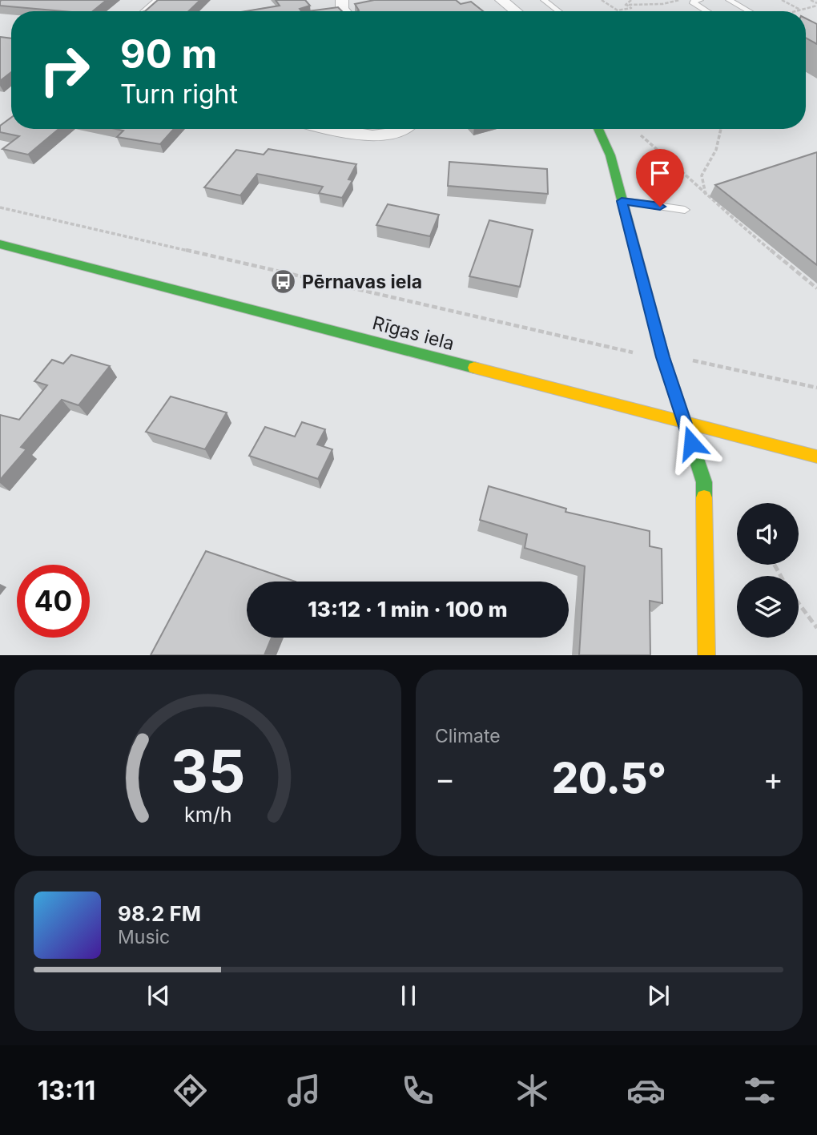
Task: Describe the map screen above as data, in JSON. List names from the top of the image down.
{
  "streets": {
    "main road": ["Rīgas iela"]
  },
  "places": {
    "bus stop": ["Pērnavas iela"]
  },
  "page": {
    "turn": ["90 m", "Turn right"],
    "limit": "40",
    "trip": "13:12 · 1 min · 100 m",
    "tile": "Climate",
    "heat": ["−", "20.5°", "+"],
    "song": ["98.2 FM", "Music"],
    "tabs": "13:11",
    "gauge": ["35", "km/h"]
  }
}
